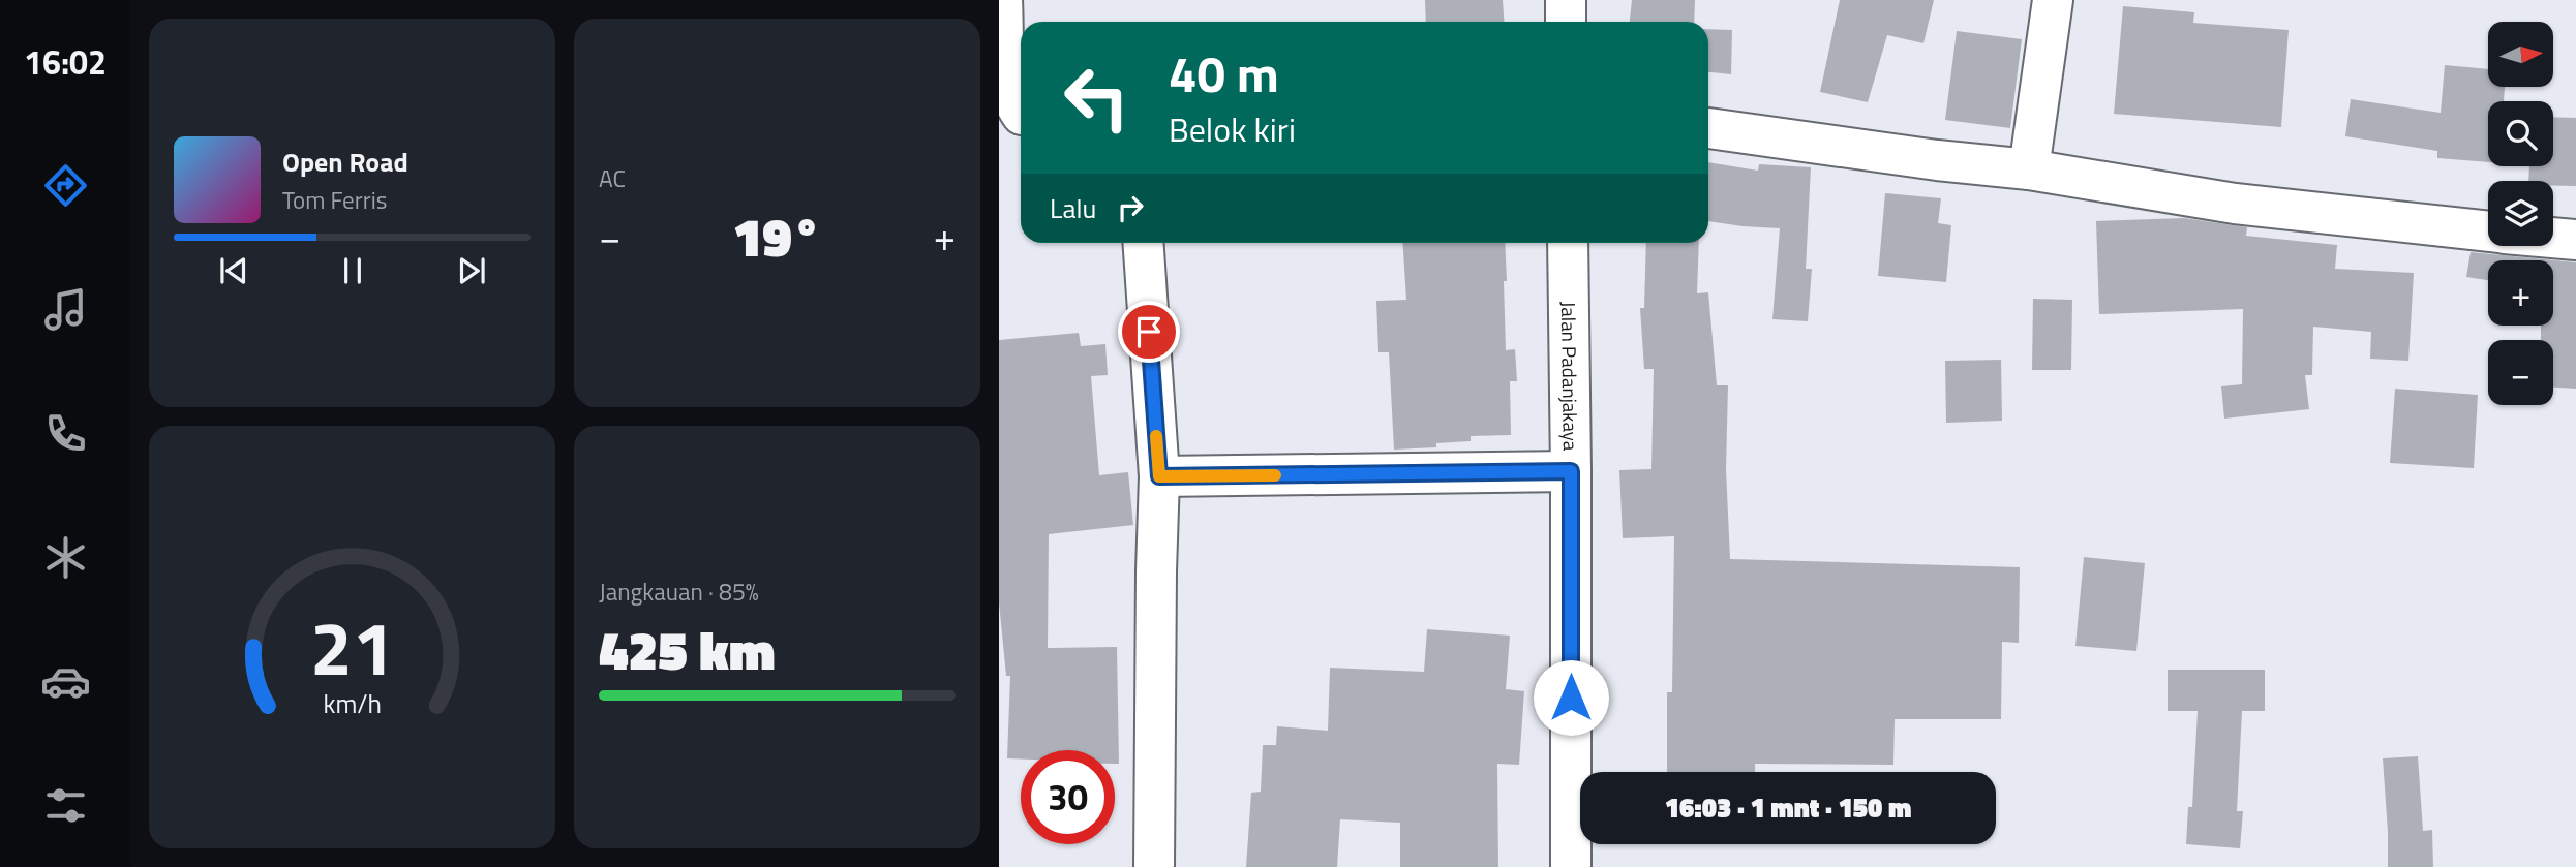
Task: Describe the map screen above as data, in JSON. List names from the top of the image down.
{
  "streets": {
    "street": ["Jalan Padanjakaya"]
  },
  "north": "right",
  "page": {
    "tabs": "16:02",
    "tile": [
      "AC",
      ["Jangkauan · 85%", "425 km"]
    ],
    "map_buttons": ["+", "−"],
    "turn": ["40 m", "Belok kiri"],
    "song": ["Open Road", "Tom Ferris"],
    "then": "Lalu",
    "heat": ["−", "19°", "+"],
    "limit": "30",
    "trip": "16:03 · 1 mnt · 150 m",
    "gauge": ["21", "km/h"]
  }
}
